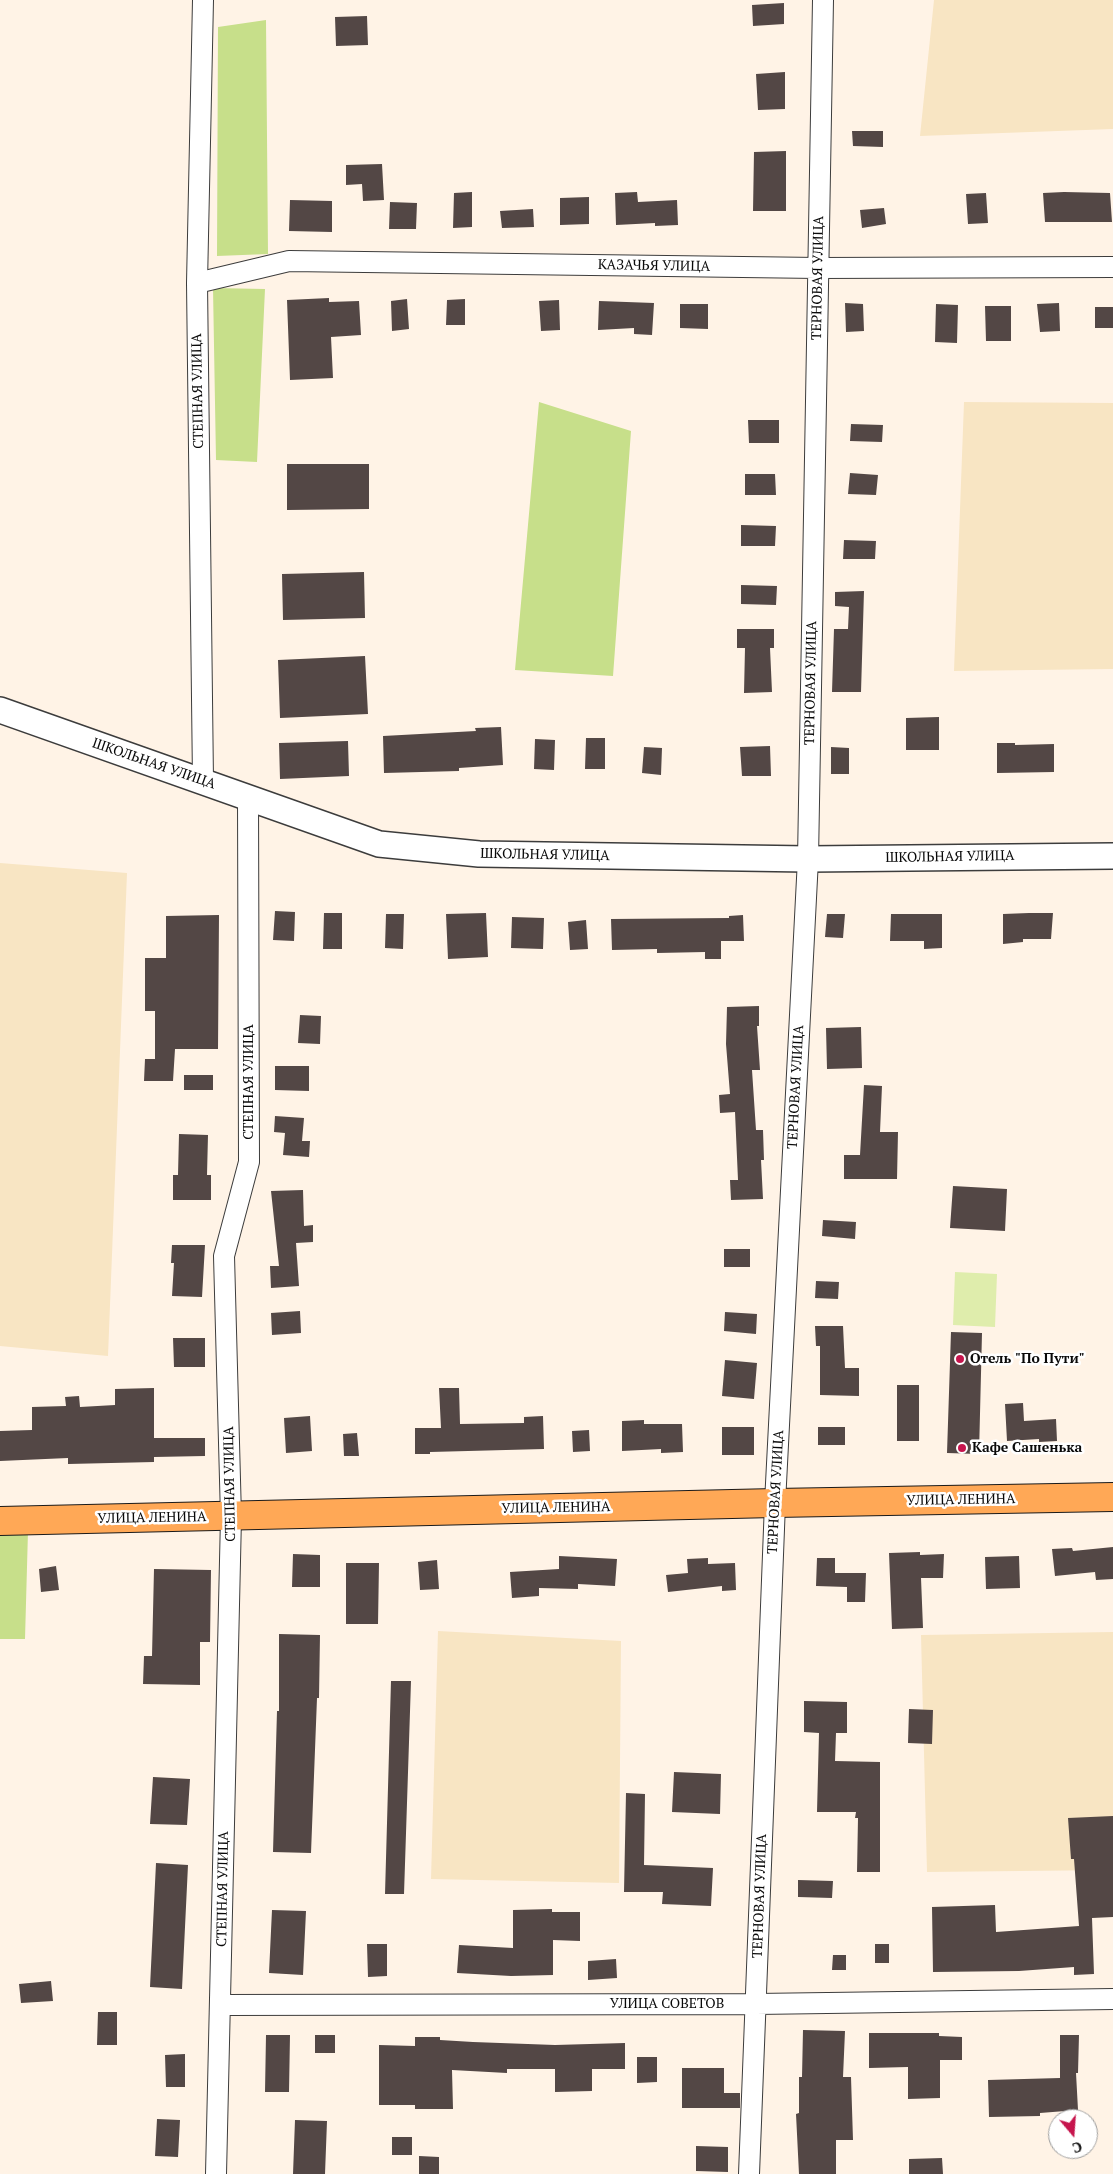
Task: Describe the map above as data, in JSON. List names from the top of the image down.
{
  "streets": {
    "main road": ["УЛИЦА ЛЕНИНА"],
    "street": [
      "КАЗАЧЬЯ УЛИЦА",
      "ТЕРНОВАЯ УЛИЦА",
      "СТЕПНАЯ УЛИЦА",
      "ШКОЛЬНАЯ УЛИЦА",
      "УЛИЦА СОВЕТОВ"
    ]
  },
  "crossings": [
    ["КАЗАЧЬЯ УЛИЦА", "ТЕРНОВАЯ УЛИЦА"],
    ["КАЗАЧЬЯ УЛИЦА", "СТЕПНАЯ УЛИЦА"],
    ["ТЕРНОВАЯ УЛИЦА", "ШКОЛЬНАЯ УЛИЦА"],
    ["ТЕРНОВАЯ УЛИЦА", "УЛИЦА ЛЕНИНА"],
    ["ТЕРНОВАЯ УЛИЦА", "УЛИЦА СОВЕТОВ"],
    ["СТЕПНАЯ УЛИЦА", "ШКОЛЬНАЯ УЛИЦА"],
    ["СТЕПНАЯ УЛИЦА", "УЛИЦА ЛЕНИНА"],
    ["СТЕПНАЯ УЛИЦА", "УЛИЦА СОВЕТОВ"]
  ],
  "places": ["Отель \"По Пути\"", "Кафе Сашенька"],
  "north": "bottom"
}
